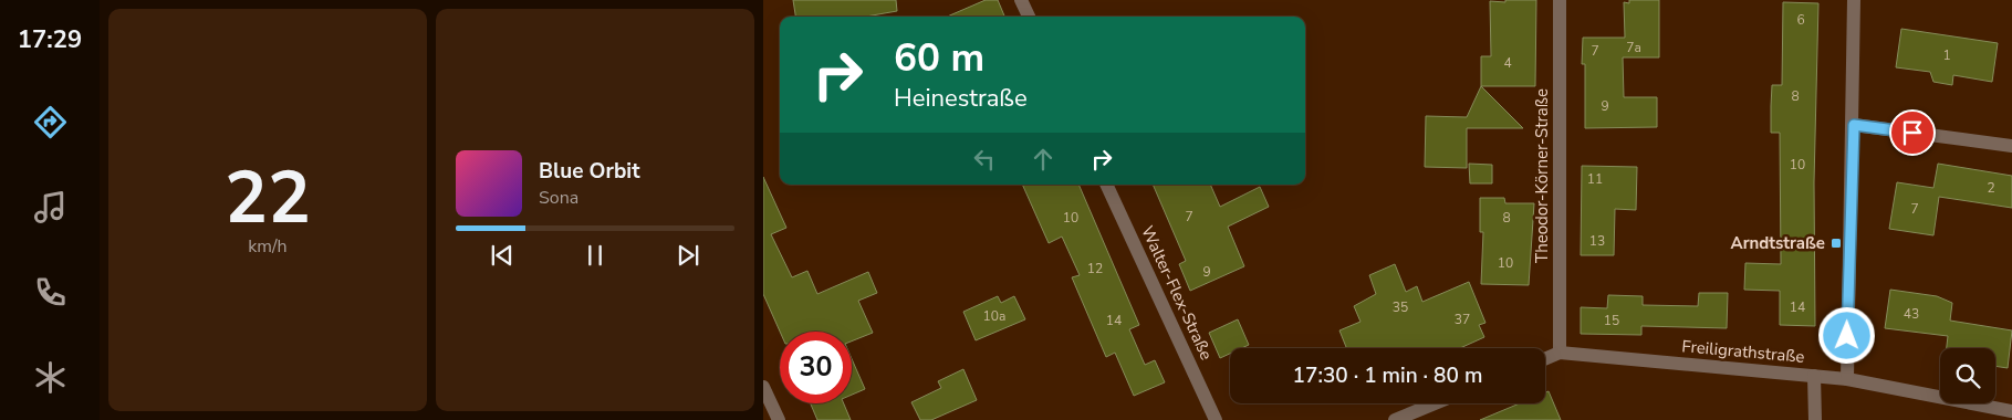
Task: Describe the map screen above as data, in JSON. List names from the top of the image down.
{
  "streets": {
    "street": ["Theodor-Körner-Straße", "Walter-Flex-Straße", "Freiligrathstraße"]
  },
  "crossings": [
    ["Theodor-Körner-Straße", "Freiligrathstraße"]
  ],
  "places": {
    "transit": ["Arndtstraße"]
  },
  "house_numbers": [
    "6",
    "7a",
    "7",
    "1",
    "4",
    "8",
    "9",
    "10",
    "11",
    "2",
    "7",
    "7",
    "10",
    "8",
    "13",
    "10",
    "12",
    "9",
    "35",
    "14",
    "43",
    "10a",
    "37",
    "14",
    "15"
  ],
  "page": {
    "tabs": "17:29",
    "tile": ["22", "km/h"],
    "turn": ["60 m", "Heinestraße"],
    "song": ["Blue Orbit", "Sona"],
    "limit": "30",
    "trip": "17:30 · 1 min · 80 m"
  }
}
